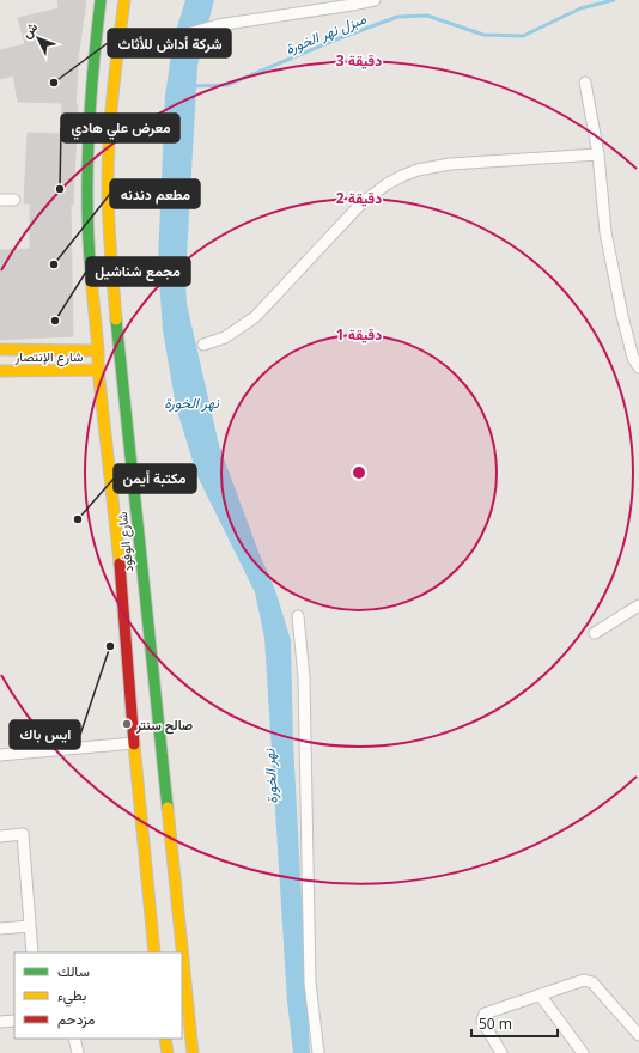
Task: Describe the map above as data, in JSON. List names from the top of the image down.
{
  "streets": {
    "main road": ["شارع الإنتصار", "شارع الوفود"]
  },
  "crossings": [
    ["شارع الإنتصار", "شارع الوفود"]
  ],
  "water": ["مبزل نهر الخورة", "نهر الخورة"],
  "places": [
    "شركة أداش للأثاث",
    "معرض علي هادي",
    "مطعم دندنه",
    "مجمع شناشيل",
    "مكتبة أيمن",
    "ايس باك",
    "صالح سنتر"
  ],
  "legend": ["سالك", "بطيء", "مزدحم"],
  "scale_bar": "50 m",
  "north": "top left",
  "rings": ["3 دقيقة", "2 دقيقة", "1 دقيقة"]
}
